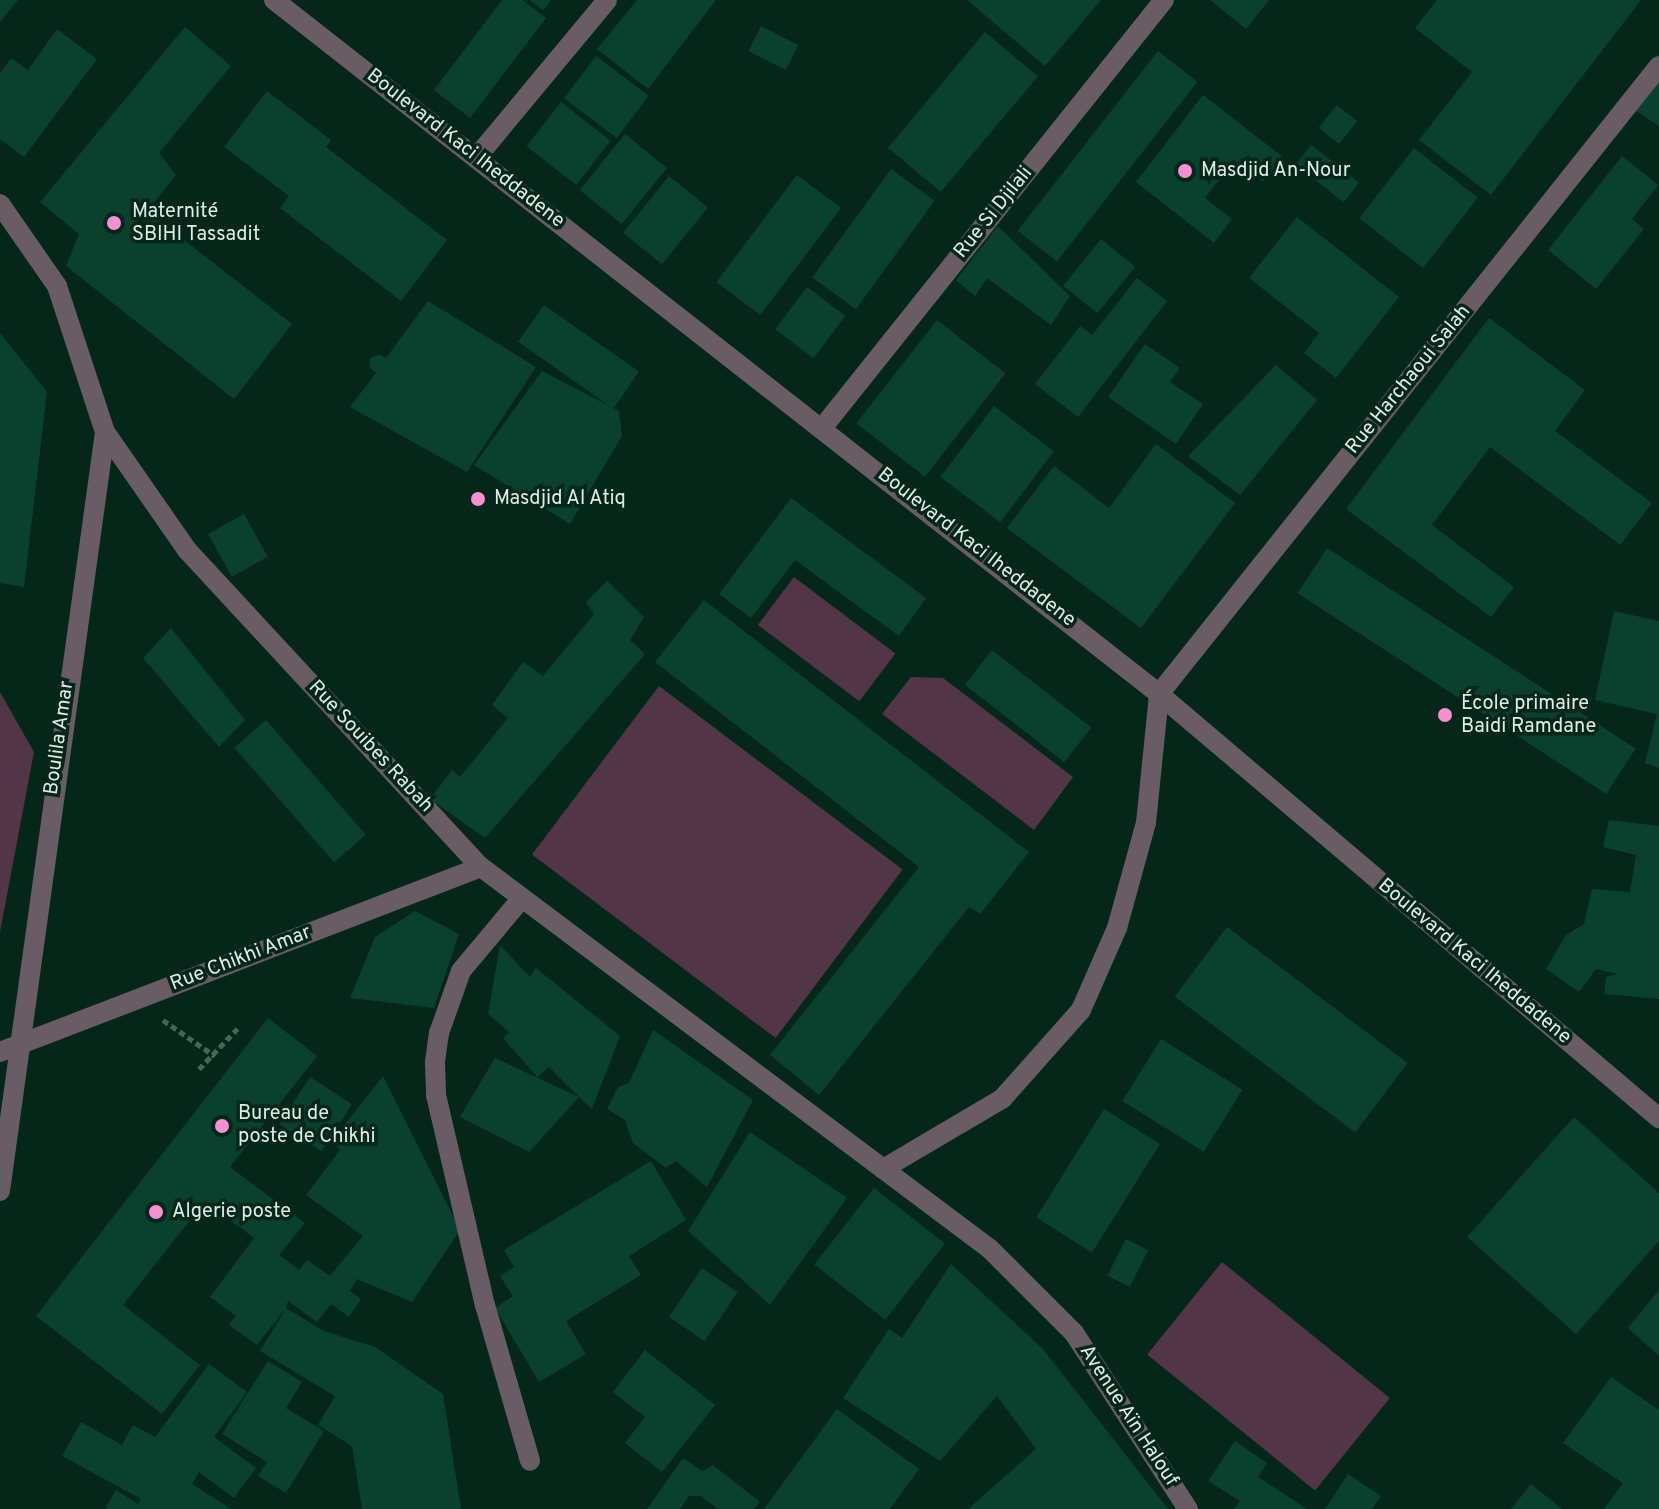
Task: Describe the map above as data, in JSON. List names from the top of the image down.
{
  "streets": {
    "street": [
      "Boulevard Kaci Iheddadene",
      "Rue Si Djilali",
      "Rue Harchaoui Salah",
      "Boulila Amar",
      "Rue Souibes Rabah",
      "Rue Chikhi Amar",
      "Avenue Aïn Halouf"
    ]
  },
  "crossings": [
    ["Boulevard Kaci Iheddadene", "Rue Si Djilali"],
    ["Boulevard Kaci Iheddadene", "Rue Harchaoui Salah"],
    ["Boulila Amar", "Rue Souibes Rabah"],
    ["Boulila Amar", "Rue Chikhi Amar"],
    ["Rue Souibes Rabah", "Rue Chikhi Amar"],
    ["Rue Souibes Rabah", "Avenue Aïn Halouf"]
  ],
  "places": [
    "Masdjid An-Nour",
    "Maternité SBIHI Tassadit",
    "Masdjid Al Atiq",
    "École primaire Baidi Ramdane",
    "Bureau de poste de Chikhi",
    "Algerie poste"
  ]
}
